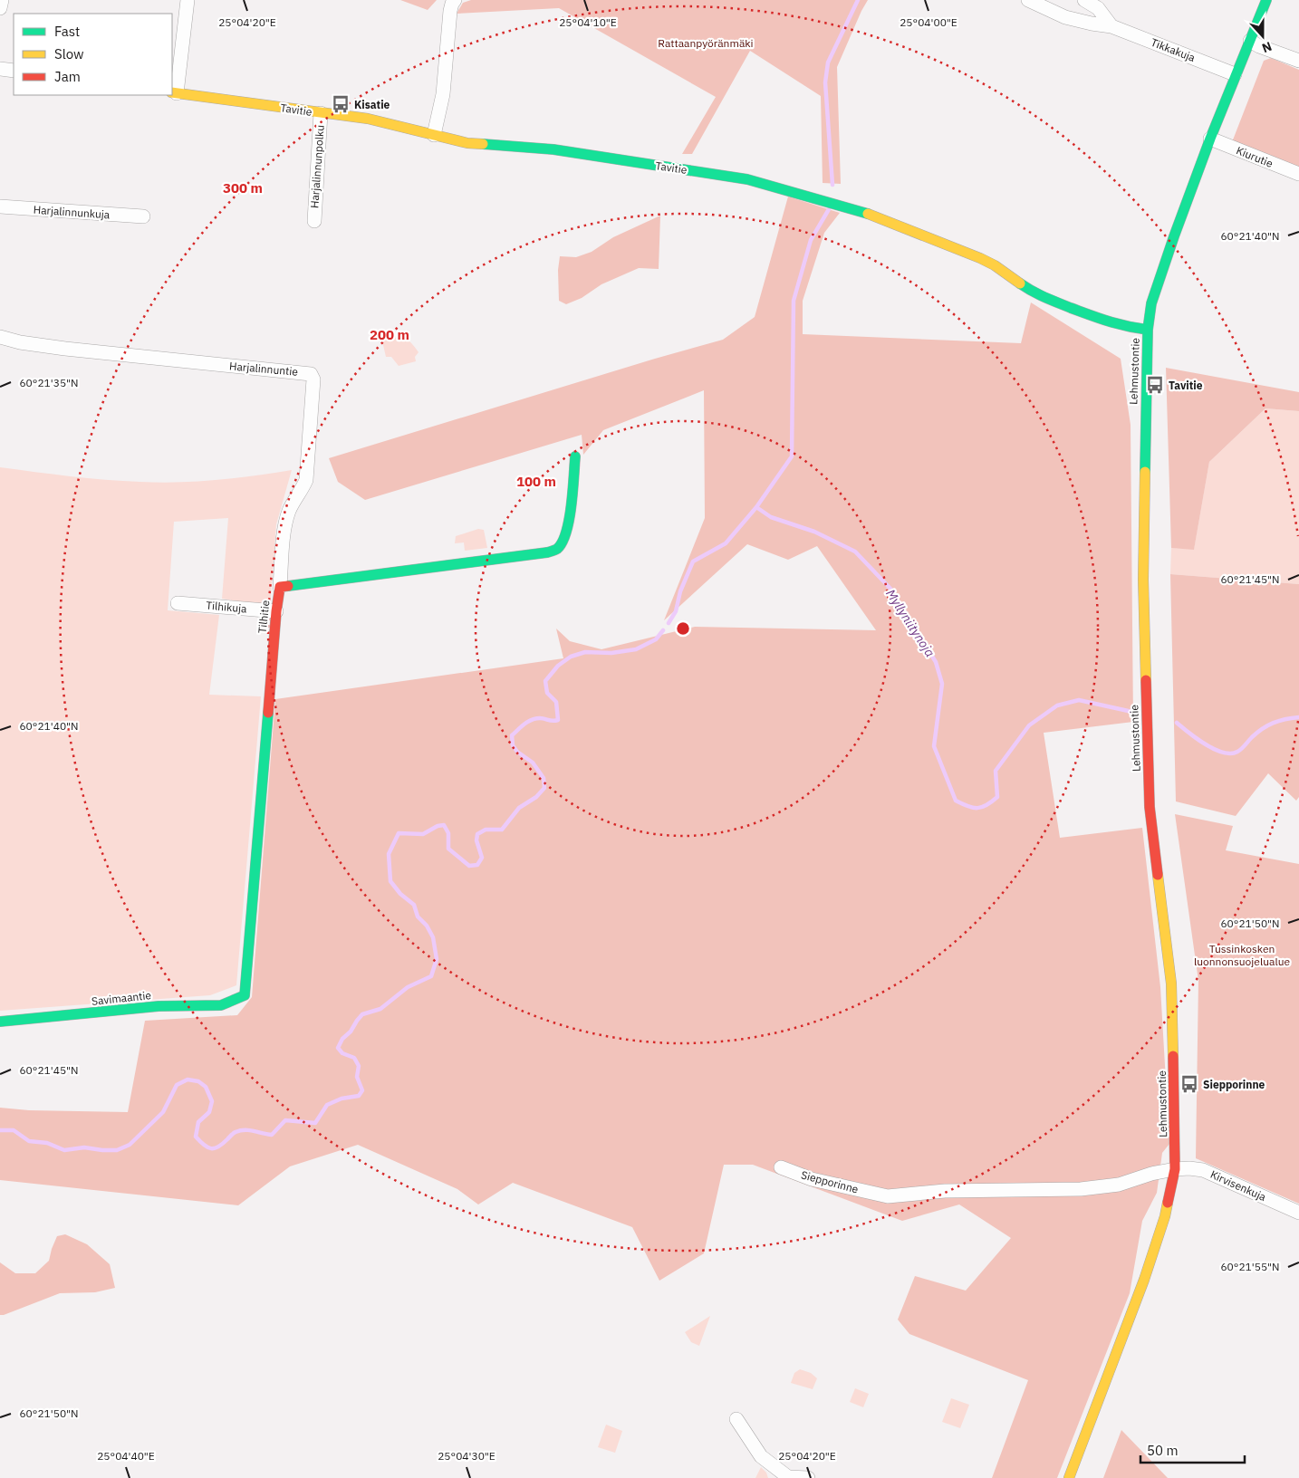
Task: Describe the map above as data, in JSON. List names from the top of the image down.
{
  "streets": {
    "street": [
      "Tikkakuja",
      "Tavitie",
      "Kiurutie",
      "Harjalinnunpolku",
      "Harjalinnunkuja",
      "Harjalinnuntie",
      "Lehmustontie",
      "Tilhikuja",
      "Tilhitie",
      "Savimaantie",
      "Siepporinne",
      "Kirvisenkuja"
    ]
  },
  "crossings": [
    ["Tikkakuja", "Lehmustontie"],
    ["Tavitie", "Harjalinnunpolku"],
    ["Tavitie", "Lehmustontie"],
    ["Kiurutie", "Lehmustontie"],
    ["Harjalinnuntie", "Tilhitie"],
    ["Lehmustontie", "Siepporinne"],
    ["Lehmustontie", "Kirvisenkuja"],
    ["Tilhikuja", "Tilhitie"],
    ["Tilhitie", "Savimaantie"],
    ["Siepporinne", "Kirvisenkuja"]
  ],
  "water": ["Myllyniitynoja"],
  "parks": ["Rattaanpyöränmäki", "Tussinkosken luonnonsuojelualue"],
  "places": {
    "bus stop": ["Kisatie", "Tavitie", "Siepporinne"]
  },
  "legend": ["Fast", "Slow", "Jam"],
  "scale_bar": "50 m",
  "north": "bottom",
  "coordinates": [
    "25°04'20\"E",
    "25°04'10\"E",
    "25°04'00\"E",
    "60°21'40\"N",
    "60°21'35\"N",
    "60°21'45\"N",
    "60°21'50\"N",
    "60°21'55\"N",
    "25°04'40\"E",
    "25°04'30\"E"
  ],
  "rings": ["300 m", "200 m", "100 m"]
}
